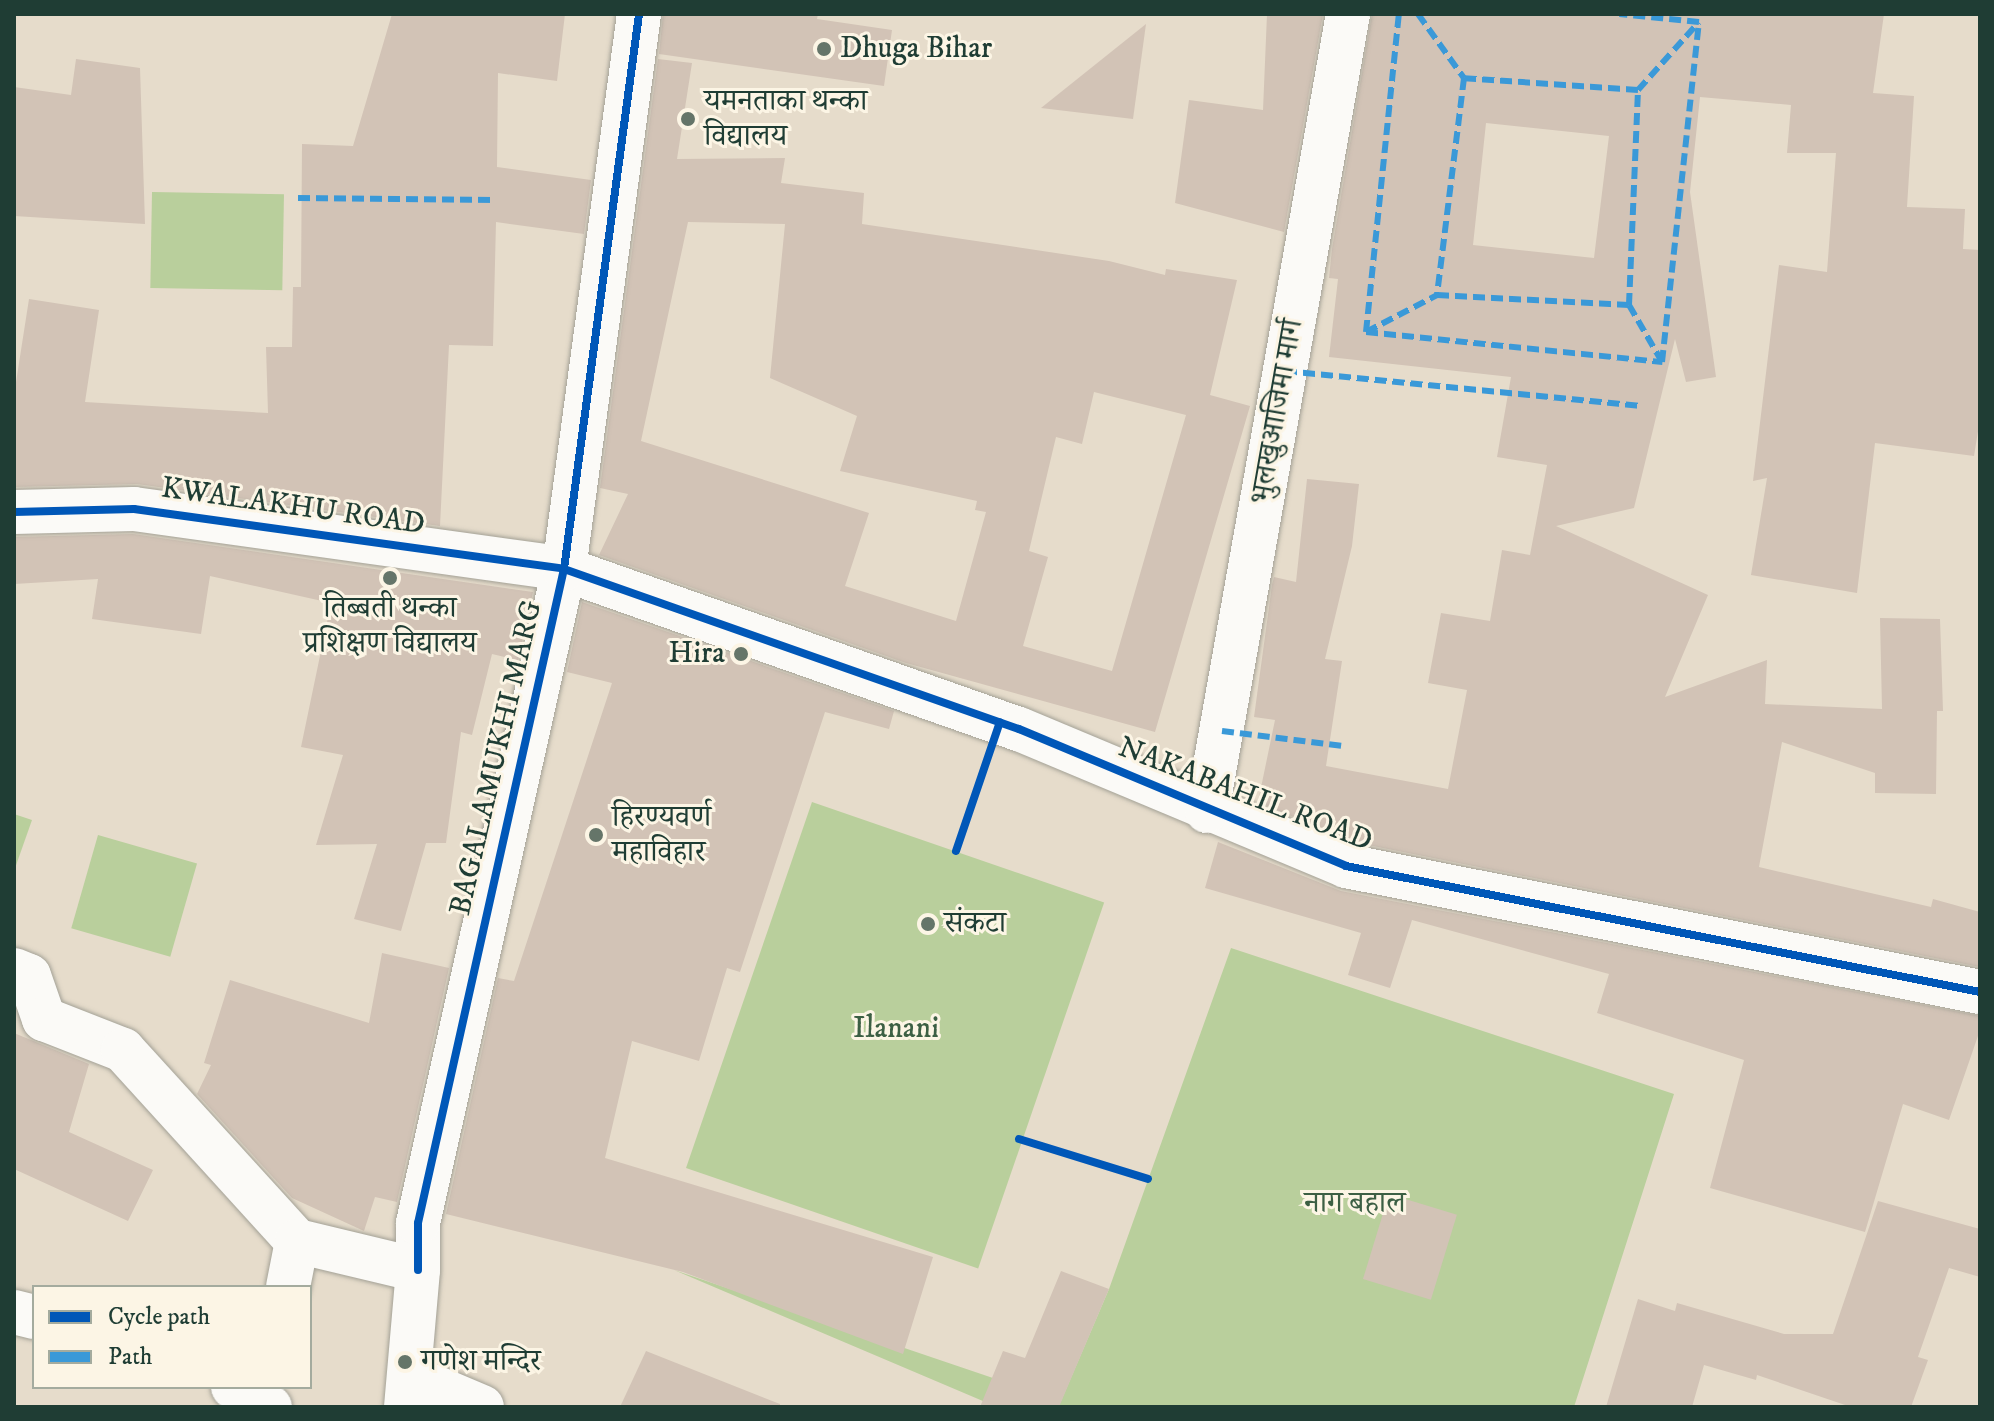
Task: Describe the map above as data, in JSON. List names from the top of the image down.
{
  "streets": {
    "street": [
      "भुलखुआजिमा मार्ग",
      "KWALAKHU ROAD",
      "BAGALAMUKHI MARG",
      "NAKABAHIL ROAD"
    ]
  },
  "crossings": [
    ["भुलखुआजिमा मार्ग", "NAKABAHIL ROAD"],
    ["KWALAKHU ROAD", "BAGALAMUKHI MARG"],
    ["KWALAKHU ROAD", "NAKABAHIL ROAD"],
    ["BAGALAMUKHI MARG", "NAKABAHIL ROAD"]
  ],
  "parks": ["Ilanani", "नाग बहाल"],
  "places": [
    "Dhuga Bihar",
    "यमनताका थन्का विद्यालय",
    "तिब्बती थन्का प्रशिक्षण विद्यालय",
    "Hira",
    "हिरण्यवर्ण महाविहार",
    "संकटा",
    "गणेश मन्दिर"
  ],
  "legend": ["Cycle path", "Path"]
}
